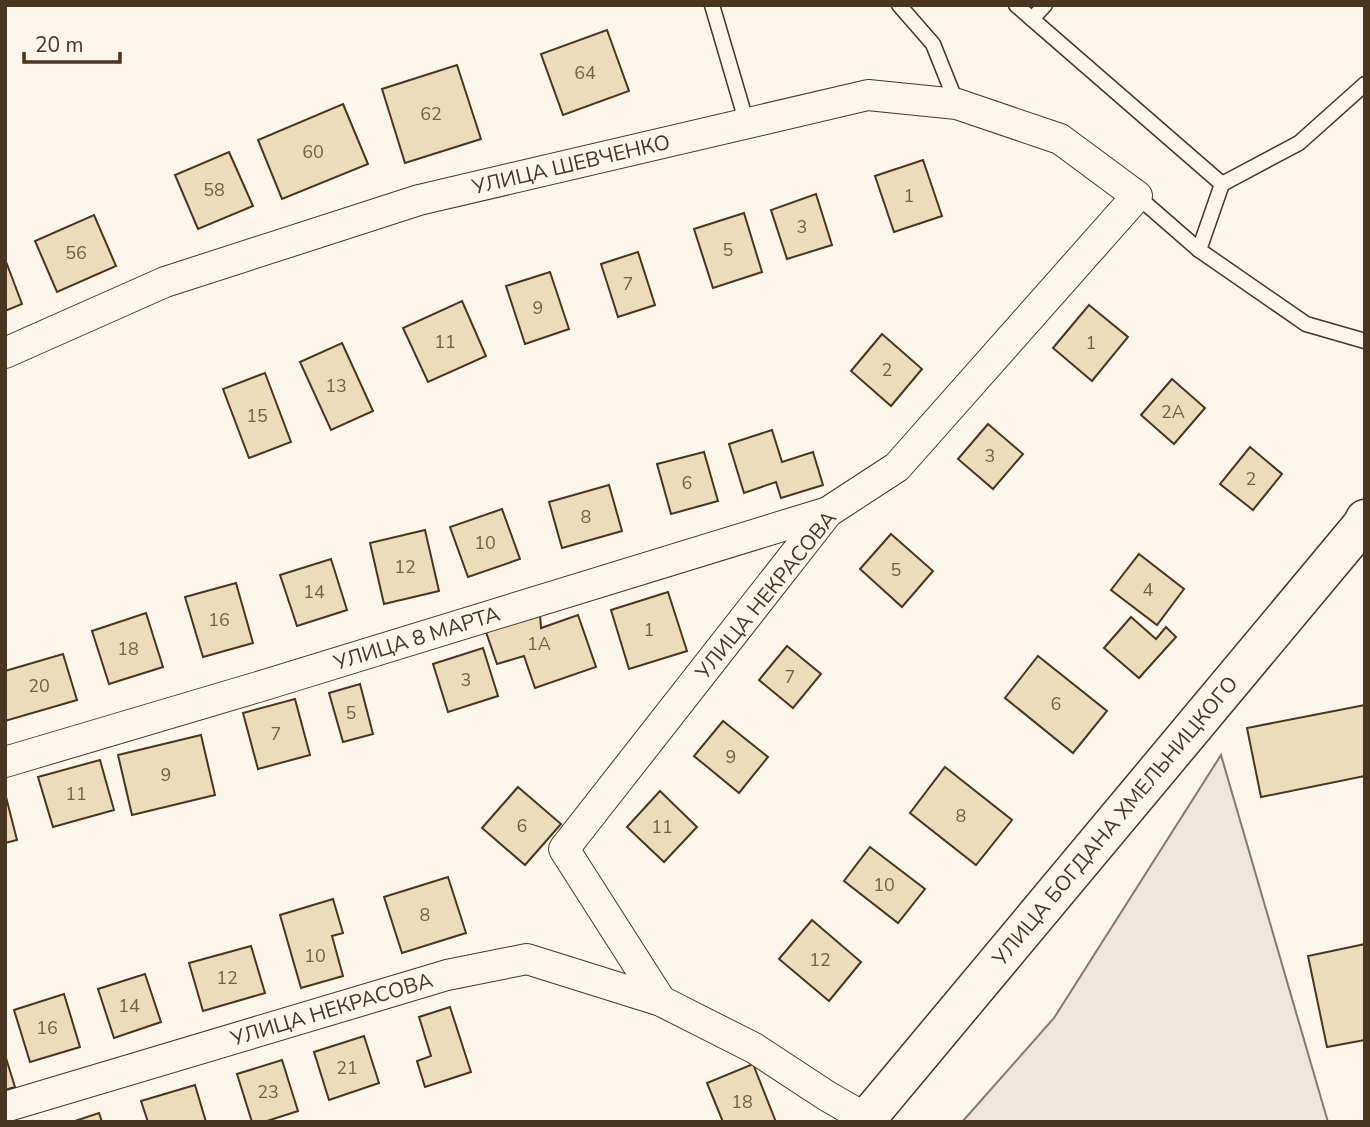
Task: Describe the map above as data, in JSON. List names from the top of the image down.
{
  "streets": {
    "street": [
      "УЛИЦА ШЕВЧЕНКО",
      "УЛИЦА НЕКРАСОВА",
      "УЛИЦА 8 МАРТА",
      "УЛИЦА БОГДАНА ХМЕЛЬНИЦКОГО"
    ]
  },
  "crossings": [
    ["УЛИЦА ШЕВЧЕНКО", "УЛИЦА НЕКРАСОВА"],
    ["УЛИЦА НЕКРАСОВА", "УЛИЦА 8 МАРТА"],
    ["УЛИЦА НЕКРАСОВА", "УЛИЦА БОГДАНА ХМЕЛЬНИЦКОГО"]
  ],
  "house_numbers": [
    "64",
    "62",
    "60",
    "58",
    "1",
    "3",
    "5",
    "56",
    "7",
    "9",
    "11",
    "1",
    "2",
    "13",
    "2А",
    "15",
    "3",
    "2",
    "6",
    "8",
    "10",
    "12",
    "5",
    "4",
    "14",
    "16",
    "1",
    "1А",
    "18",
    "7",
    "3",
    "20",
    "6",
    "5",
    "7",
    "9",
    "9",
    "11",
    "8",
    "6",
    "11",
    "10",
    "8",
    "10",
    "12",
    "12",
    "14",
    "16",
    "21",
    "23",
    "18"
  ],
  "scale_bar": "20 m"
}
